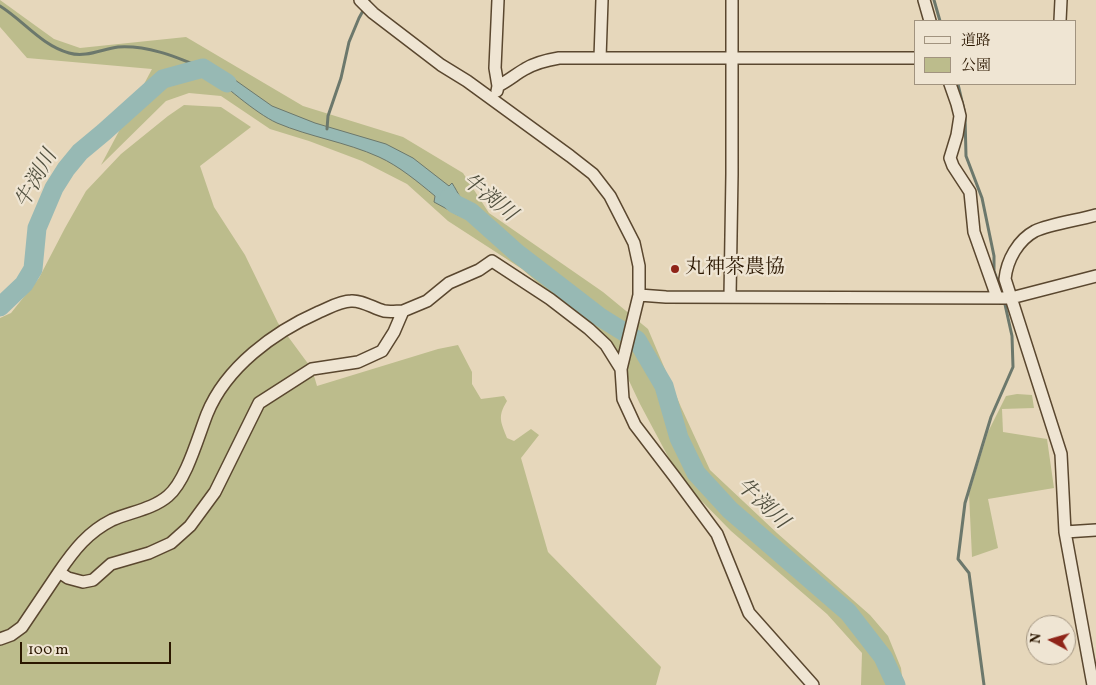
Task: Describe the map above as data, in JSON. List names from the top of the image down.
{
  "water": ["牛渕川"],
  "places": ["丸神茶農協"],
  "legend": ["道路", "公園"],
  "scale_bar": "100 m",
  "north": "left"
}
